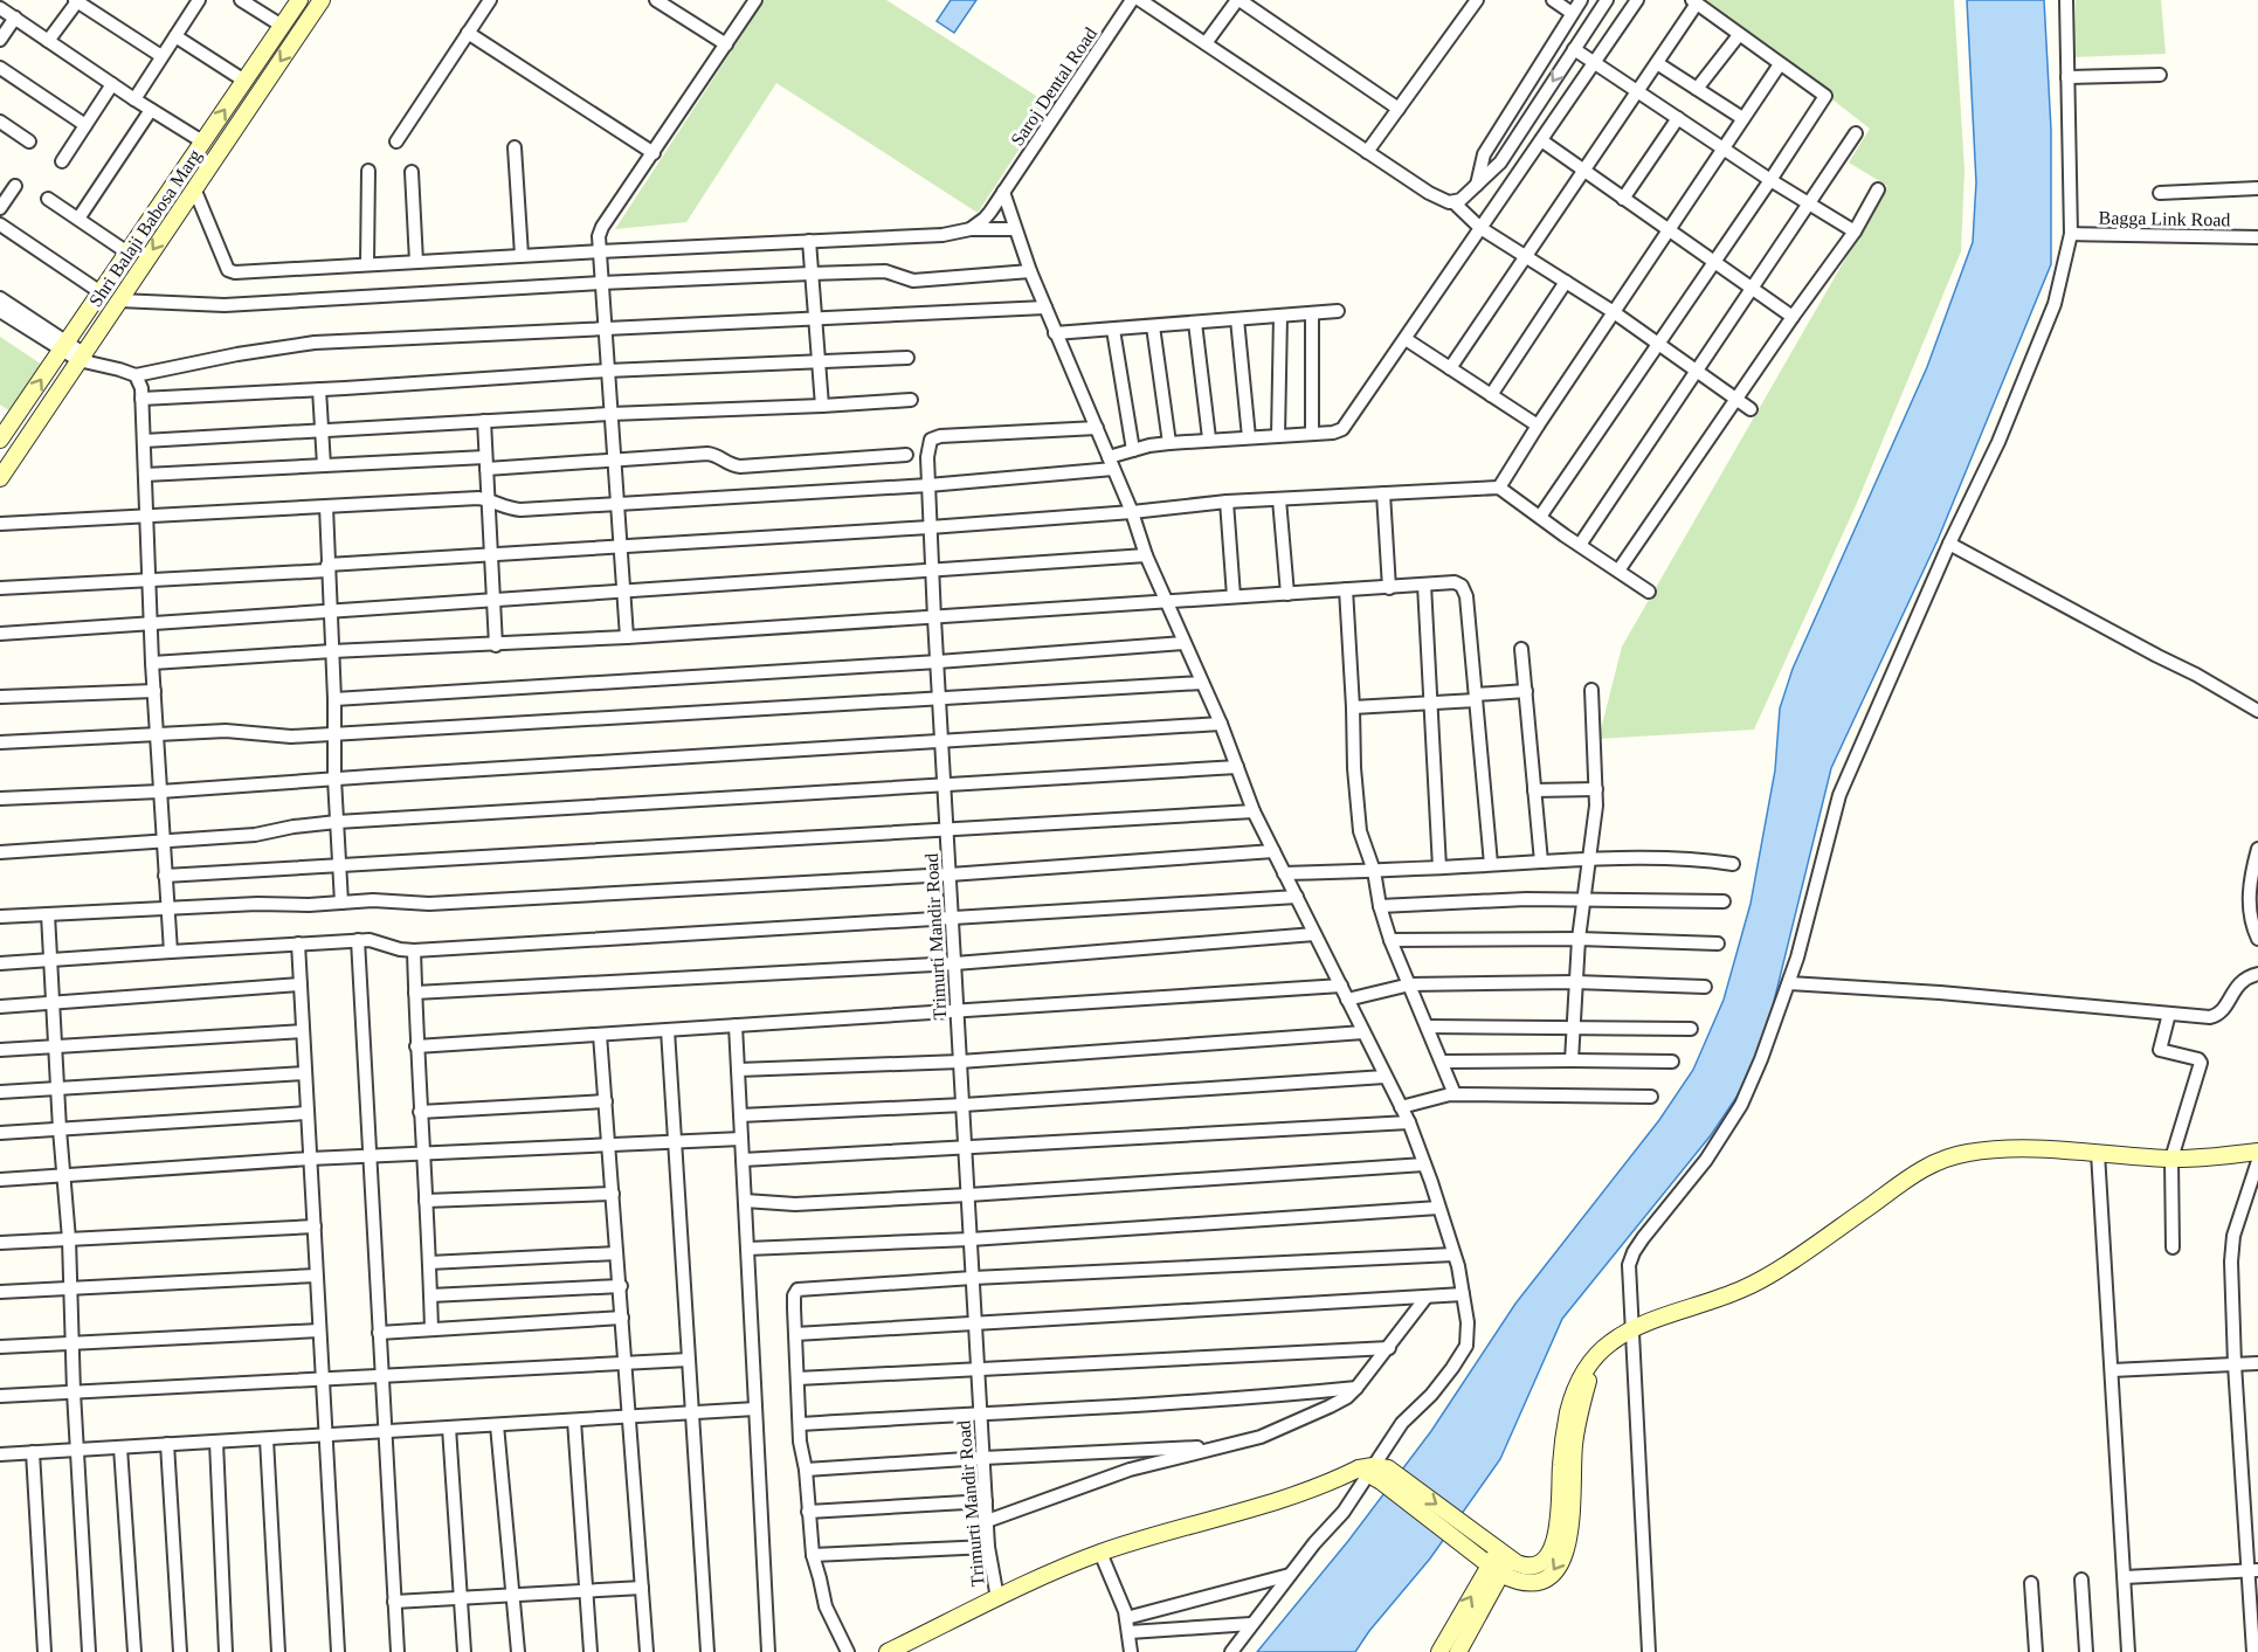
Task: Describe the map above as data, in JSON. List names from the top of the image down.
{
  "streets": {
    "street": [
      "Saroj Dental Road",
      "Bagga Link Road",
      "Shri Balaji Babosa Marg",
      "Trimurti Mandir Road"
    ]
  }
}
